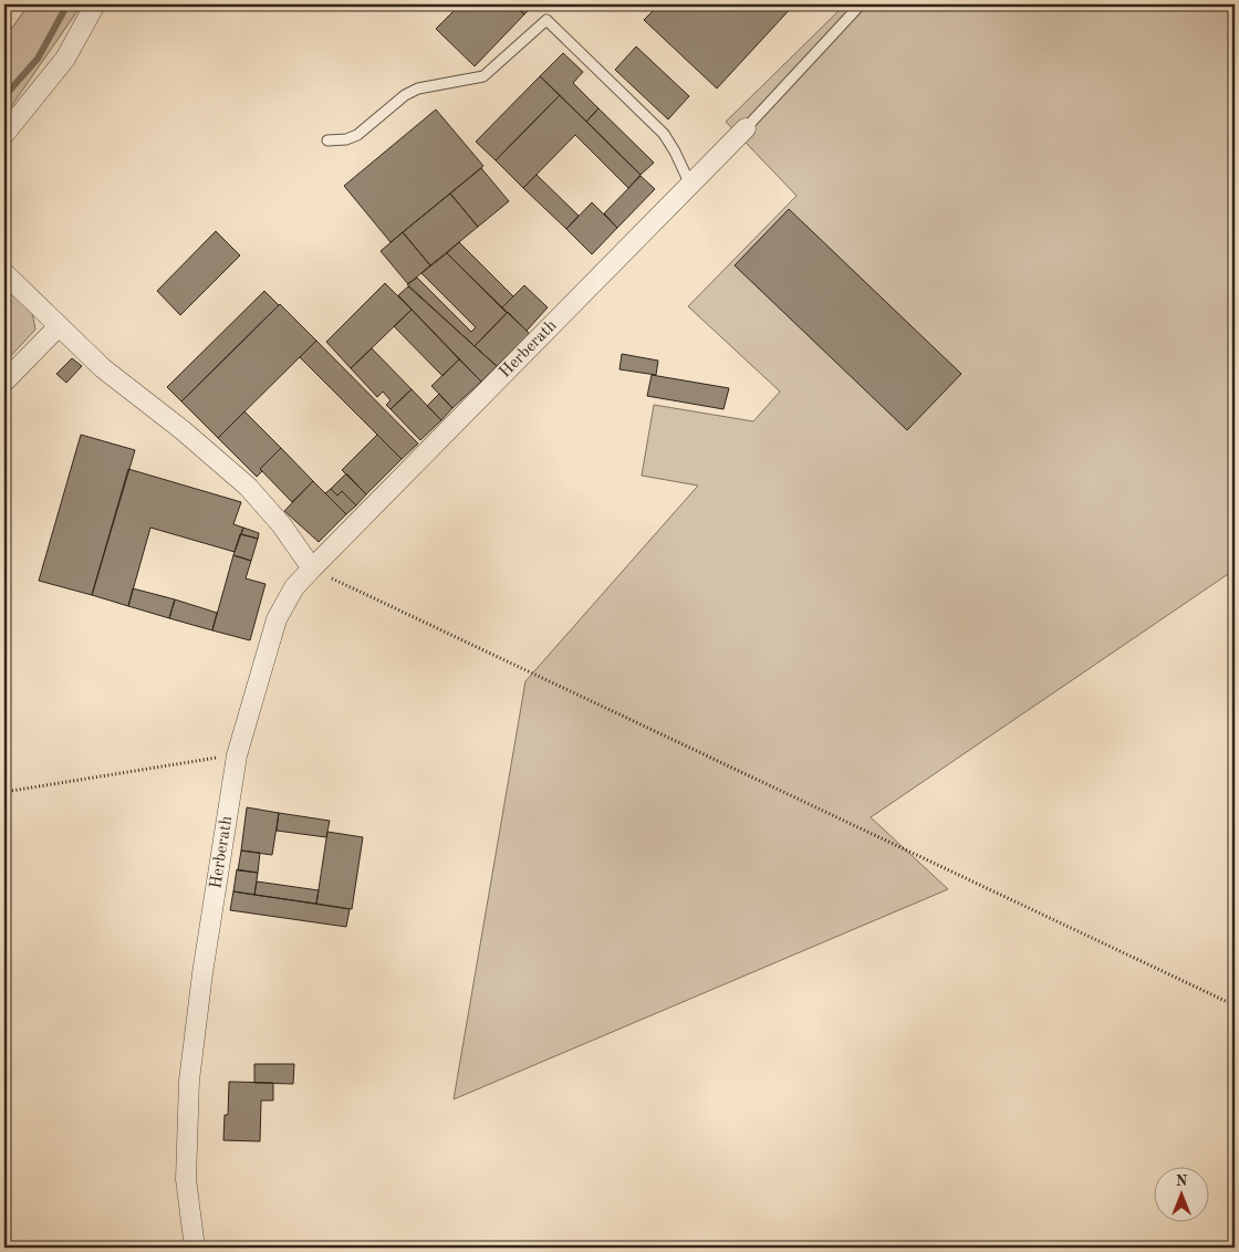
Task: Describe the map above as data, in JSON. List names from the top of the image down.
{
  "streets": {
    "street": ["Herberath"]
  },
  "north": "top"
}
